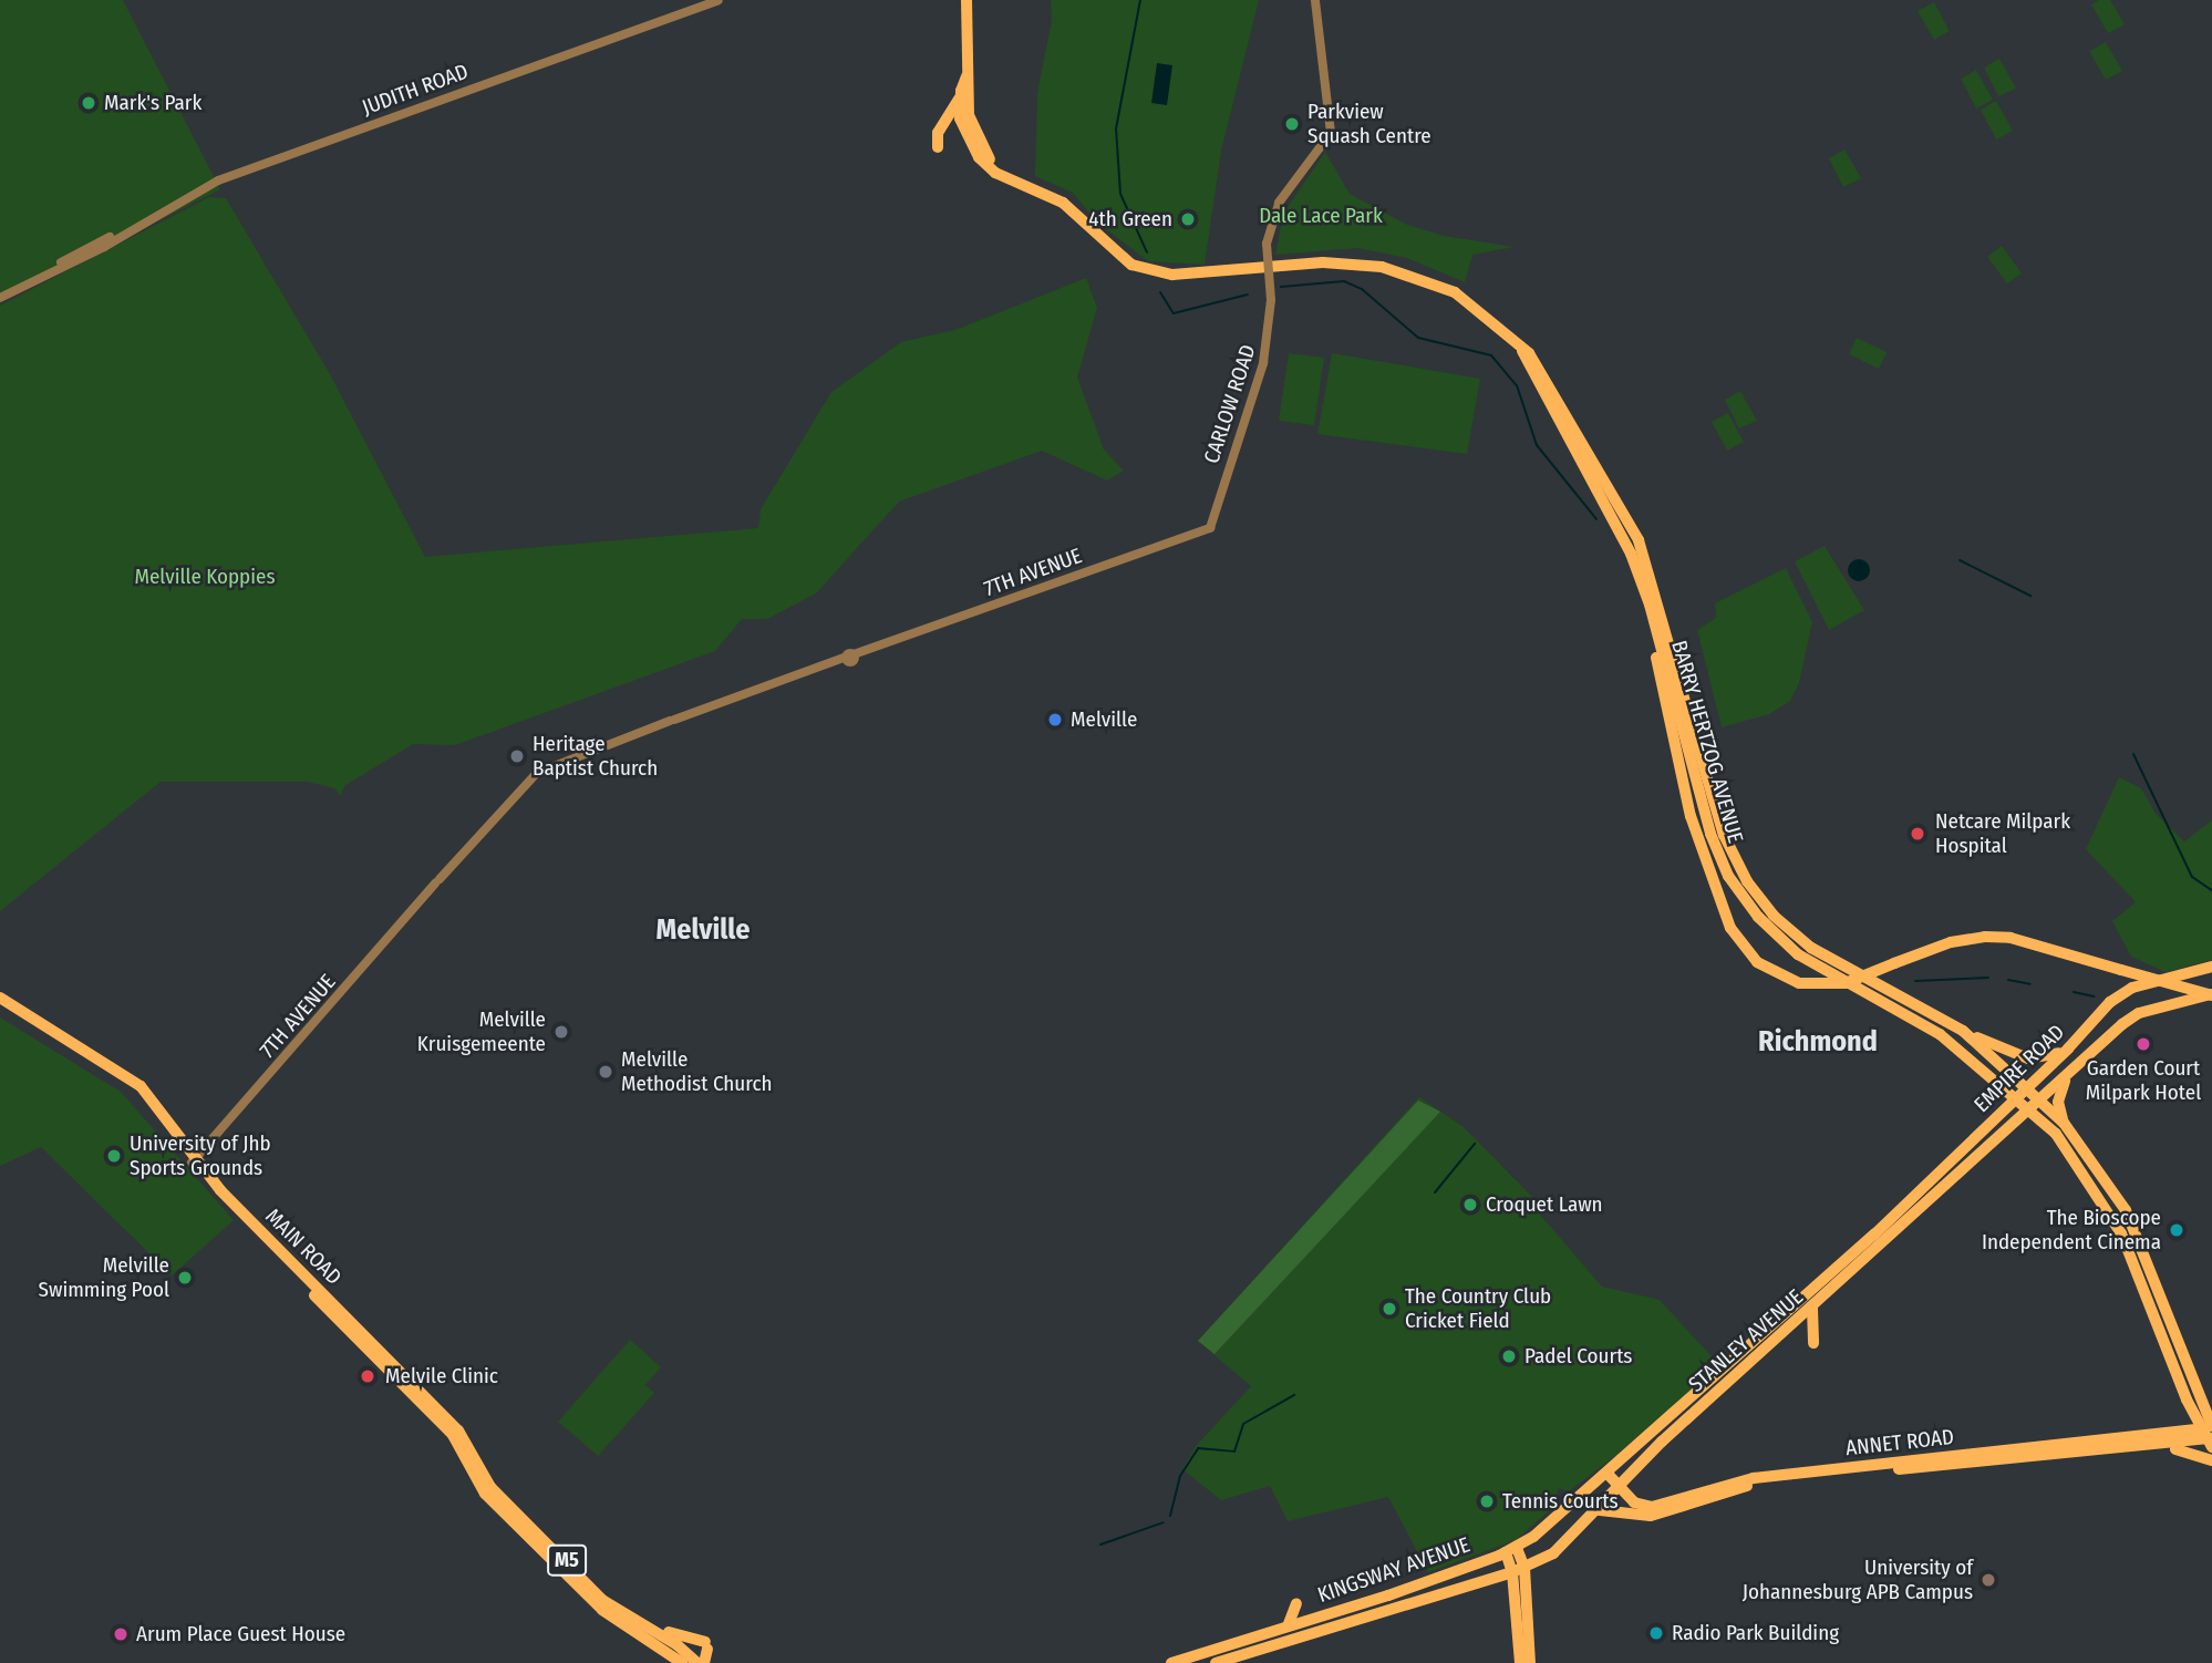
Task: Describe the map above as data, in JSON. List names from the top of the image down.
{
  "streets": {
    "main road": [
      "BARRY HERTZOG AVENUE",
      "EMPIRE ROAD",
      "MAIN ROAD",
      "STANLEY AVENUE",
      "ANNET ROAD",
      "M5",
      "KINGSWAY AVENUE"
    ],
    "street": ["JUDITH ROAD", "CARLOW ROAD", "7TH AVENUE"]
  },
  "crossings": [
    ["CARLOW ROAD", "7TH AVENUE"],
    ["7TH AVENUE", "MAIN ROAD"],
    ["BARRY HERTZOG AVENUE", "EMPIRE ROAD"],
    ["BARRY HERTZOG AVENUE", "ANNET ROAD"],
    ["EMPIRE ROAD", "STANLEY AVENUE"],
    ["MAIN ROAD", "M5"],
    ["STANLEY AVENUE", "ANNET ROAD"],
    ["STANLEY AVENUE", "KINGSWAY AVENUE"],
    ["ANNET ROAD", "KINGSWAY AVENUE"]
  ],
  "districts": ["Melville", "Richmond"],
  "parks": ["Dale Lace Park", "Melville Koppies"],
  "places": [
    "Mark's Park",
    "Parkview Squash Centre",
    "4th Green",
    "Melville",
    "Heritage Baptist Church",
    "Netcare Milpark Hospital",
    "Melville Kruisgemeente",
    "Garden Court Milpark Hotel",
    "Melville Methodist Church",
    "University of Jhb Sports Grounds",
    "Croquet Lawn",
    "The Bioscope Independent Cinema",
    "Melville Swimming Pool",
    "The Country Club Cricket Field",
    "Padel Courts",
    "Melvile Clinic",
    "Tennis Courts",
    "University of Johannesburg APB Campus",
    "Radio Park Building",
    "Arum Place Guest House"
  ]
}
